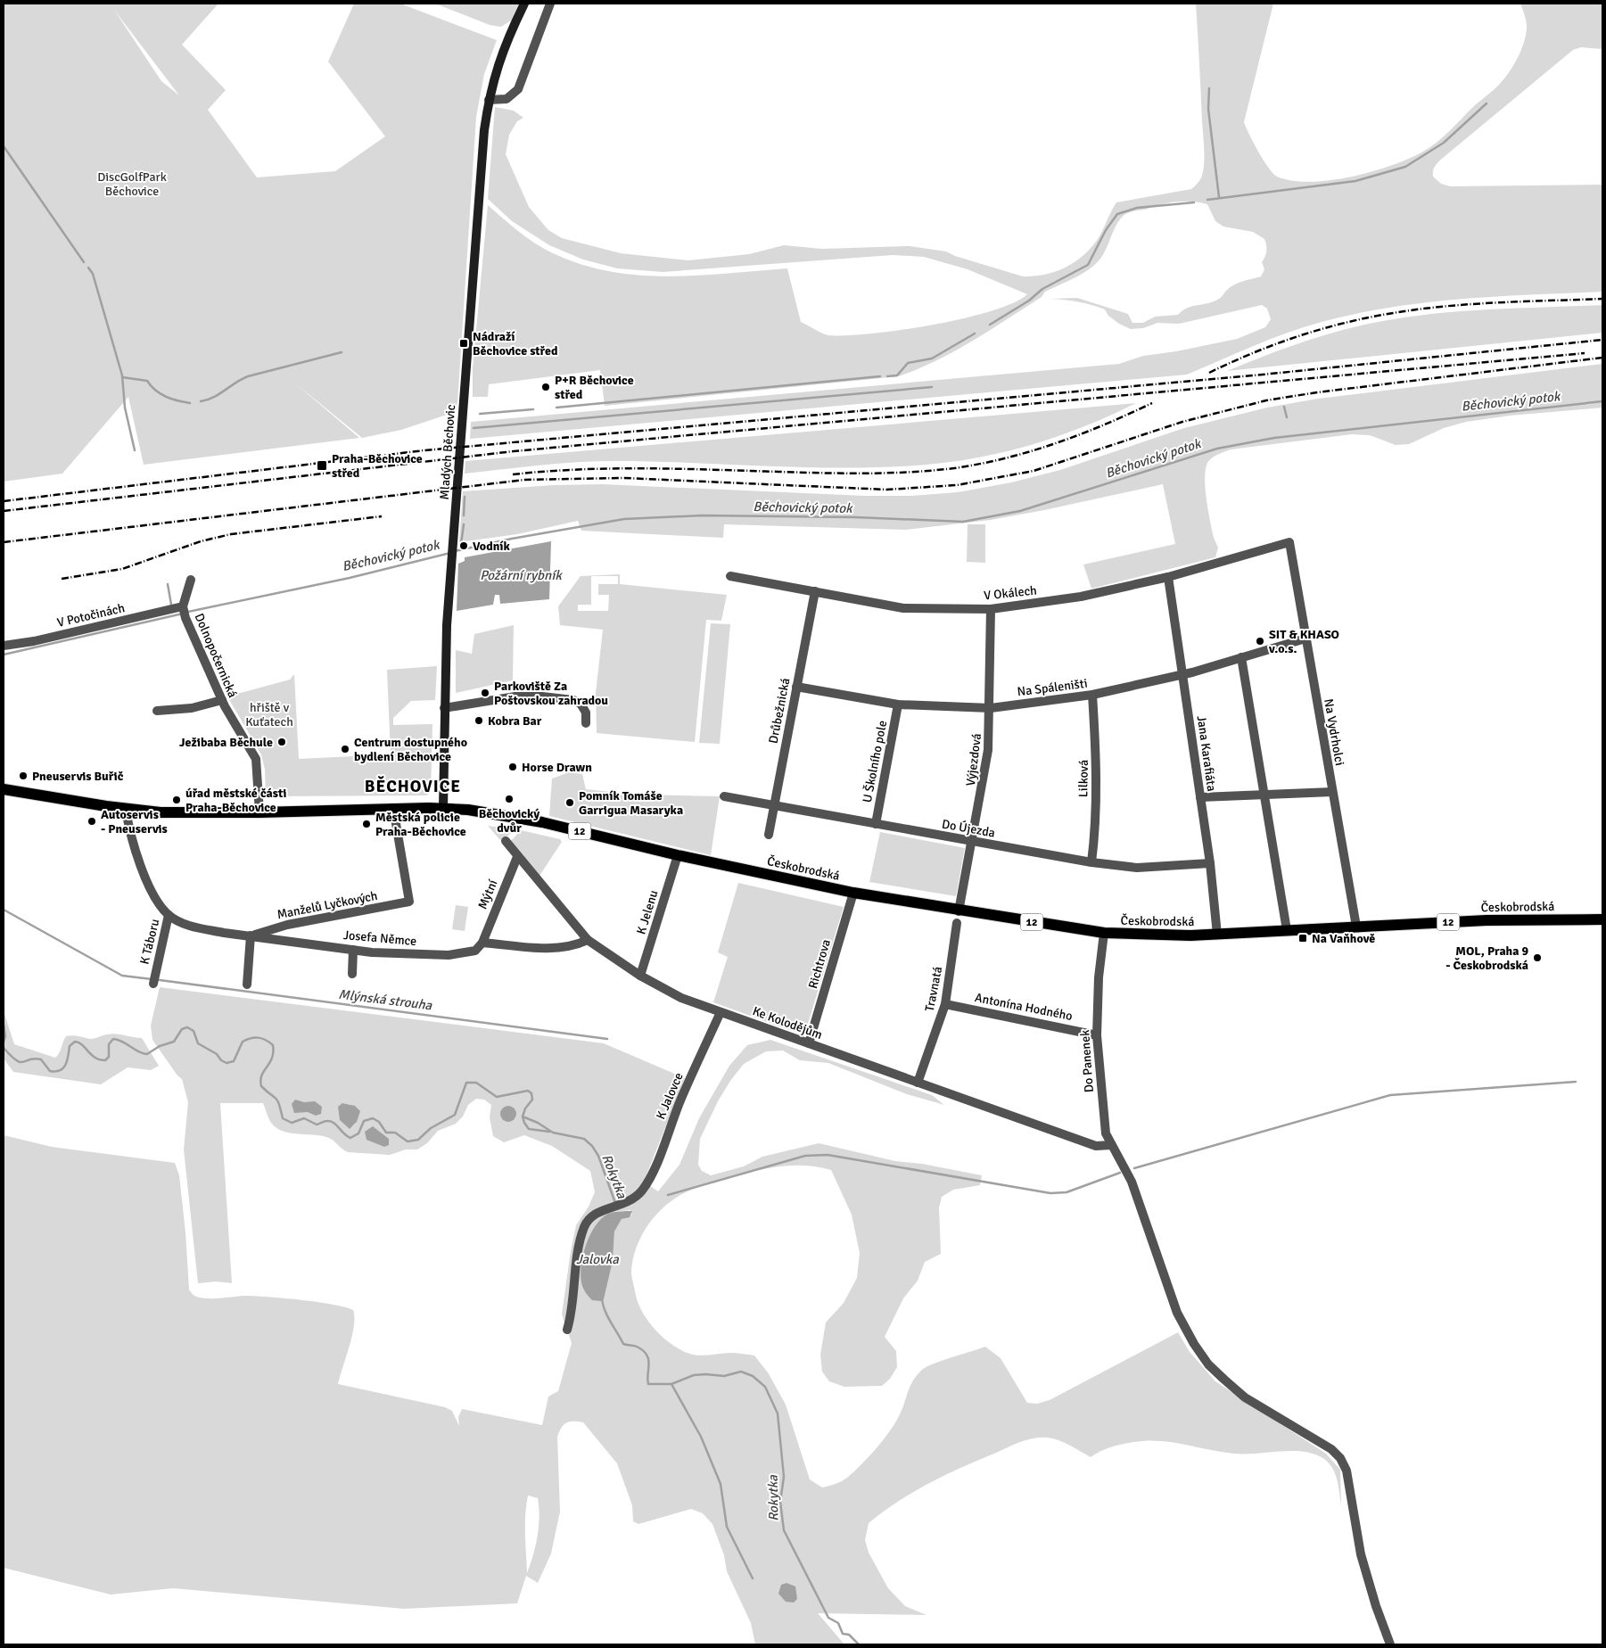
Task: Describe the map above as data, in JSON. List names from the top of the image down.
{
  "streets": {
    "main road": ["12", "Českobrodská"],
    "street": [
      "Mladých Běchovic",
      "V Okálech",
      "V Potočinách",
      "Dolnopočernická",
      "Na Spáleništi",
      "Drůbežnická",
      "Na Vydrholci",
      "Jana Karafiáta",
      "Výjezdová",
      "U Školního pole",
      "Lilková",
      "Do Újezda",
      "Mýtní",
      "Manželů Lyčkových",
      "K Jelenu",
      "Josefa Němce",
      "K Táboru",
      "Richtrova",
      "Travnatá",
      "Antonína Hodného",
      "Ke Kolodějům",
      "Do Panenek",
      "K Jalovce"
    ]
  },
  "crossings": [
    ["Mladých Běchovic", "Českobrodská"],
    ["V Okálech", "Drůbežnická"],
    ["V Okálech", "Na Vydrholci"],
    ["V Okálech", "Jana Karafiáta"],
    ["V Okálech", "Výjezdová"],
    ["V Potočinách", "Dolnopočernická"],
    ["Dolnopočernická", "Českobrodská"],
    ["Na Spáleništi", "Drůbežnická"],
    ["Na Spáleništi", "Na Vydrholci"],
    ["Na Spáleništi", "Jana Karafiáta"],
    ["Na Spáleništi", "Výjezdová"],
    ["Na Spáleništi", "U Školního pole"],
    ["Na Spáleništi", "Lilková"],
    ["Drůbežnická", "Do Újezda"],
    ["Na Vydrholci", "Českobrodská"],
    ["Jana Karafiáta", "Do Újezda"],
    ["Jana Karafiáta", "Českobrodská"],
    ["Výjezdová", "Do Újezda"],
    ["Výjezdová", "Českobrodská"],
    ["U Školního pole", "Do Újezda"],
    ["Lilková", "Do Újezda"],
    ["Českobrodská", "Manželů Lyčkových"],
    ["Českobrodská", "K Jelenu"],
    ["Českobrodská", "K Táboru"],
    ["Českobrodská", "Richtrova"],
    ["Českobrodská", "Do Panenek"],
    ["Mýtní", "Josefa Němce"],
    ["Mýtní", "Ke Kolodějům"],
    ["Manželů Lyčkových", "Josefa Němce"],
    ["K Jelenu", "Ke Kolodějům"],
    ["Josefa Němce", "K Táboru"],
    ["Richtrova", "Ke Kolodějům"],
    ["Travnatá", "Antonína Hodného"],
    ["Travnatá", "Ke Kolodějům"],
    ["Antonína Hodného", "Do Panenek"],
    ["Ke Kolodějům", "Do Panenek"],
    ["Ke Kolodějům", "K Jalovce"]
  ],
  "districts": ["BĚCHOVICE"],
  "water": [
    "Běchovický potok",
    "Požární rybník",
    "Mlýnská strouha",
    "Rokytka",
    "Jalovka"
  ],
  "parks": ["DiscGolfPark Běchovice", "hřiště v Kuťatech"],
  "places": {
    "transit": ["Nádraží Běchovice střed", "Praha-Běchovice střed", "Na Vaňhově"],
    "other": [
      "P+R Běchovice střed",
      "Vodník",
      "SIT & KHASO v.o.s.",
      "Parkoviště Za Poštovskou zahradou",
      "Kobra Bar",
      "Ježibaba Běchule",
      "Centrum dostupného bydlení Běchovice",
      "Horse Drawn",
      "Pneuservis Buřič",
      "Běchovický dvůr",
      "úřad městské části Praha-Běchovice",
      "Pomník Tomáše Garrigua Masaryka",
      "Autoservis - Pneuservis",
      "Městská policie Praha-Běchovice",
      "MOL, Praha 9 - Českobrodská"
    ]
  }
}
